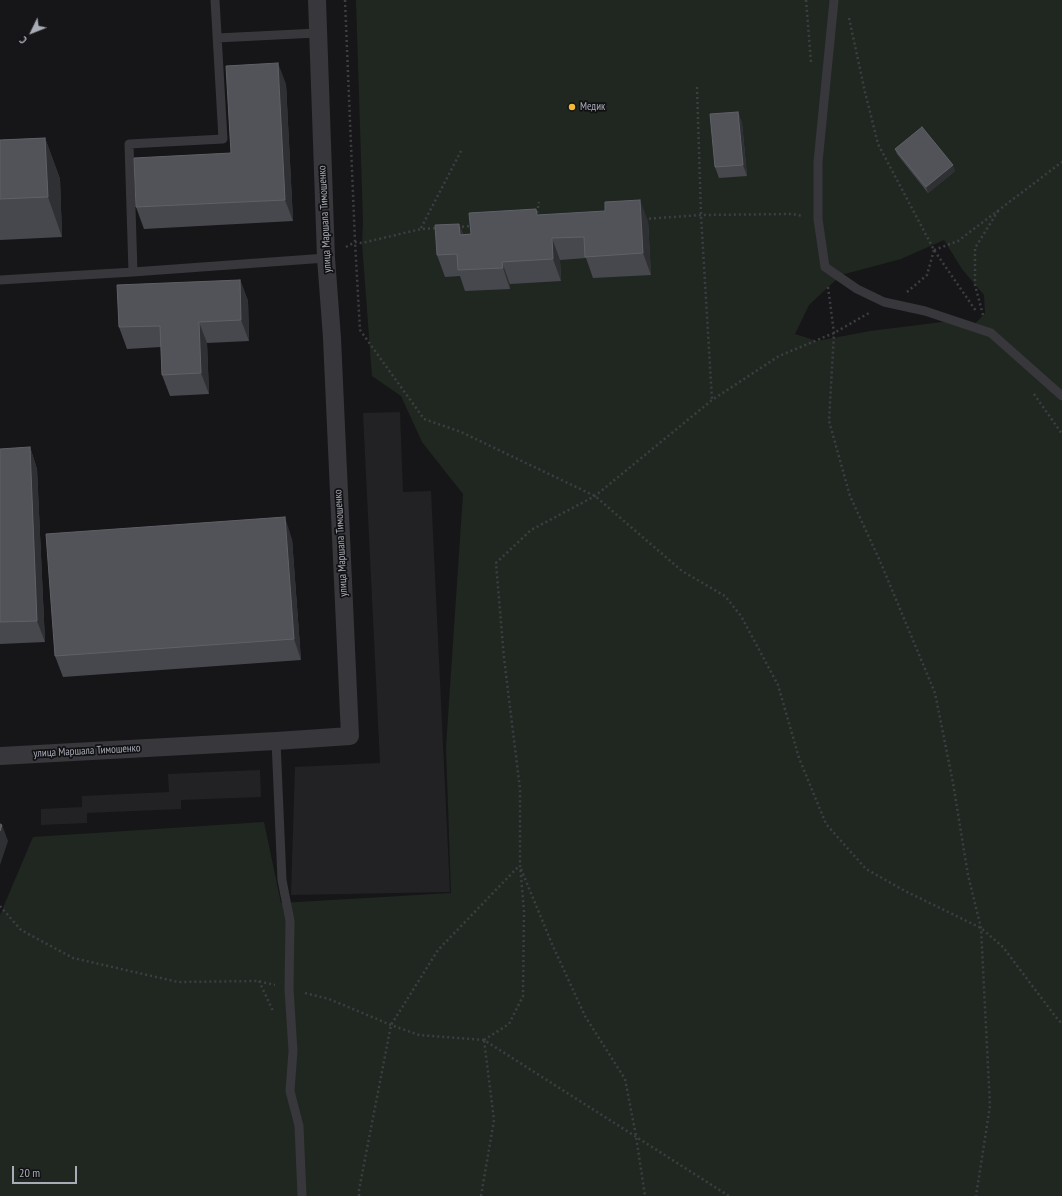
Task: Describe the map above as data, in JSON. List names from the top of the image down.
{
  "streets": {
    "street": ["улица Маршала Тимошенко"]
  },
  "places": ["Медик"],
  "scale_bar": "20 m",
  "north": "bottom left"
}
